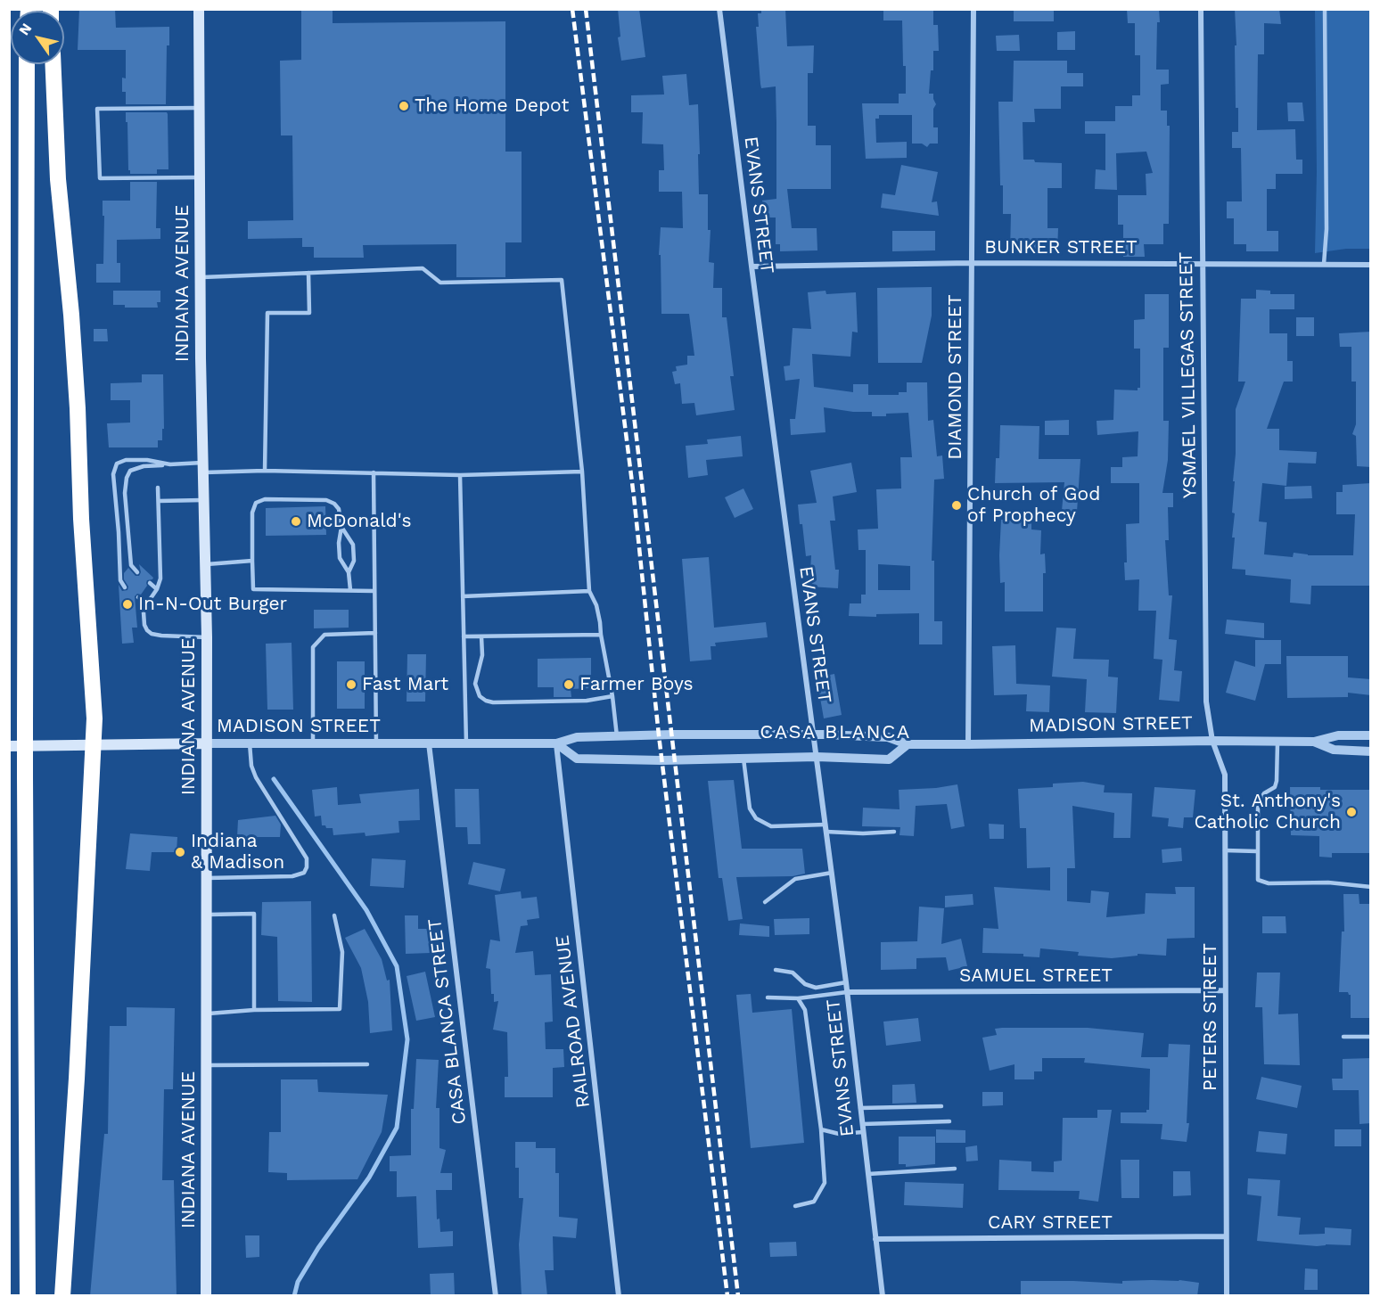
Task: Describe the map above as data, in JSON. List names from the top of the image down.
{
  "streets": {
    "main road": ["INDIANA AVENUE", "MADISON STREET"],
    "street": [
      "EVANS STREET",
      "BUNKER STREET",
      "YSMAEL VILLEGAS STREET",
      "DIAMOND STREET",
      "SAMUEL STREET",
      "PETERS STREET",
      "CASA BLANCA STREET",
      "RAILROAD AVENUE",
      "CARY STREET"
    ]
  },
  "crossings": [
    ["EVANS STREET", "BUNKER STREET"],
    ["EVANS STREET", "MADISON STREET"],
    ["EVANS STREET", "SAMUEL STREET"],
    ["EVANS STREET", "CARY STREET"],
    ["BUNKER STREET", "YSMAEL VILLEGAS STREET"],
    ["BUNKER STREET", "DIAMOND STREET"],
    ["INDIANA AVENUE", "MADISON STREET"],
    ["YSMAEL VILLEGAS STREET", "MADISON STREET"],
    ["YSMAEL VILLEGAS STREET", "PETERS STREET"],
    ["DIAMOND STREET", "MADISON STREET"],
    ["MADISON STREET", "PETERS STREET"],
    ["MADISON STREET", "CASA BLANCA STREET"],
    ["MADISON STREET", "RAILROAD AVENUE"],
    ["SAMUEL STREET", "PETERS STREET"],
    ["PETERS STREET", "CARY STREET"]
  ],
  "districts": ["CASA BLANCA"],
  "places": [
    "The Home Depot",
    "Church of God of Prophecy",
    "McDonald's",
    "In-N-Out Burger",
    "Fast Mart",
    "Farmer Boys",
    "St. Anthony's Catholic Church",
    "Indiana & Madison"
  ],
  "north": "top left"
}
